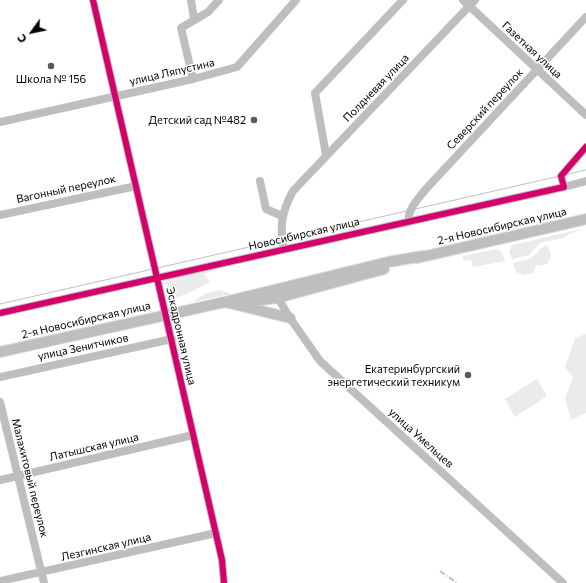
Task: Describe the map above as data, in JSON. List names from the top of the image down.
{
  "streets": {
    "main road": ["2-я Новосибирская улица"],
    "street": [
      "Газетная улица",
      "улица Ляпустина",
      "Полдневая улица",
      "Северский переулок",
      "Вагонный переулок",
      "Новосибирская улица",
      "Эскадронная улица",
      "улица Зенитчиков",
      "улица Умельцев",
      "Латышская улица",
      "Малахитовый переулок",
      "Лезгинская улица"
    ]
  },
  "crossings": [
    ["Газетная улица", "Полдневая улица"],
    ["Газетная улица", "Северский переулок"],
    ["улица Ляпустина", "Эскадронная улица"],
    ["Северский переулок", "Новосибирская улица"],
    ["Вагонный переулок", "Эскадронная улица"],
    ["2-я Новосибирская улица", "Эскадронная улица"],
    ["2-я Новосибирская улица", "улица Умельцев"],
    ["Новосибирская улица", "Эскадронная улица"],
    ["Эскадронная улица", "улица Зенитчиков"],
    ["Эскадронная улица", "Латышская улица"],
    ["Эскадронная улица", "Лезгинская улица"],
    ["Латышская улица", "Малахитовый переулок"],
    ["Малахитовый переулок", "Лезгинская улица"]
  ],
  "places": ["Школа № 156", "Детский сад №482", "Екатеринбургский энергетический техникум"],
  "north": "bottom left"
}
